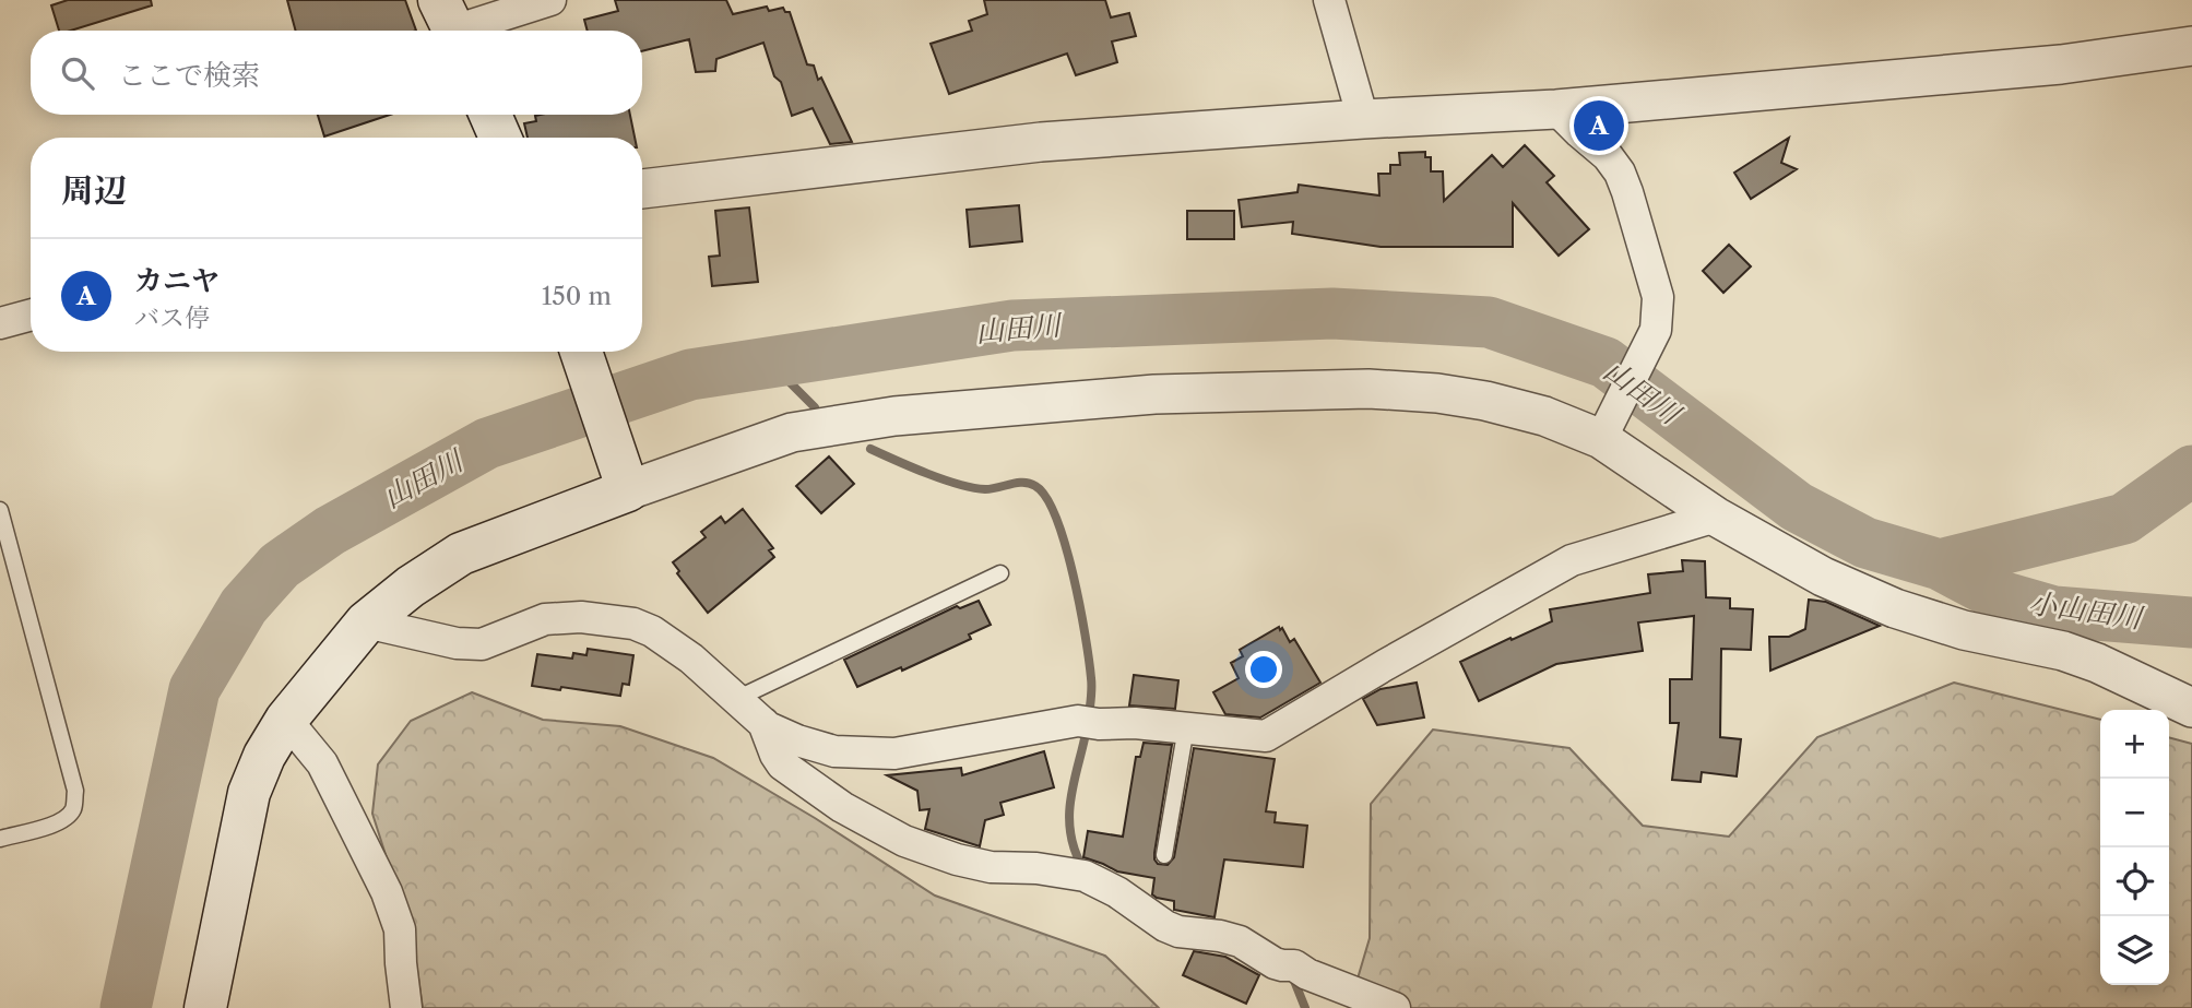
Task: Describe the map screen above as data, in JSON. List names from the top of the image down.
{
  "water": ["山田川", "小山田川"],
  "page": {
    "search": "ここで検索",
    "pins": "A",
    "heading": "周辺",
    "list": [
      {
        "mark": "A",
        "name": "カニヤ",
        "note": "バス停",
        "value": "150 m"
      }
    ],
    "map_buttons": ["+", "−"]
  }
}
